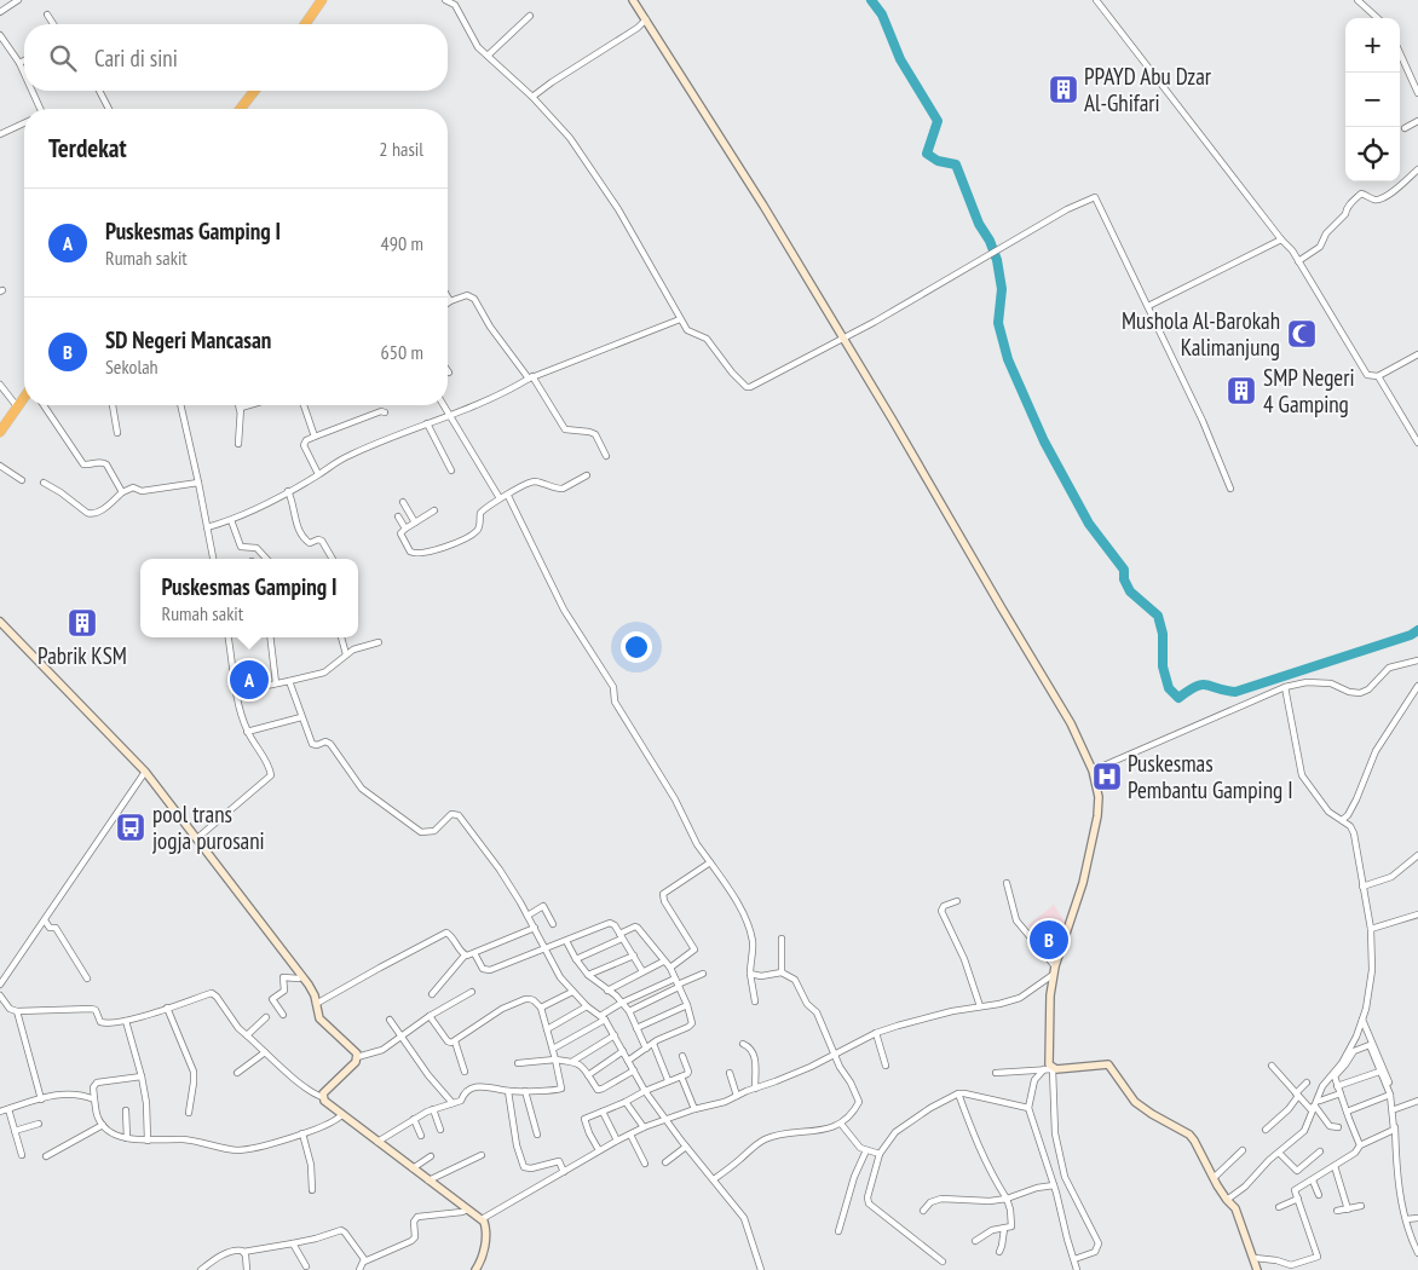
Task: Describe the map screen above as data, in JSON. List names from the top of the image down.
{
  "places": {
    "building": ["PPAYD Abu Dzar Al-Ghifari", "SMP Negeri 4 Gamping", "Pabrik KSM"],
    "mosque": ["Mushola Al-Barokah Kalimanjung"],
    "hospital": ["Puskesmas Pembantu Gamping I"],
    "bus stop": ["pool trans jogja purosani"]
  },
  "page": {
    "map_buttons": ["+", "−"],
    "search": "Cari di sini",
    "heading": ["Terdekat", "2 hasil"],
    "list": [
      {
        "mark": "A",
        "name": "Puskesmas Gamping I",
        "note": "Rumah sakit",
        "value": "490 m"
      },
      {
        "mark": "B",
        "name": "SD Negeri Mancasan",
        "note": "Sekolah",
        "value": "650 m"
      }
    ],
    "popup": ["Puskesmas Gamping I", "Rumah sakit"],
    "pins": ["A", "B"]
  }
}
